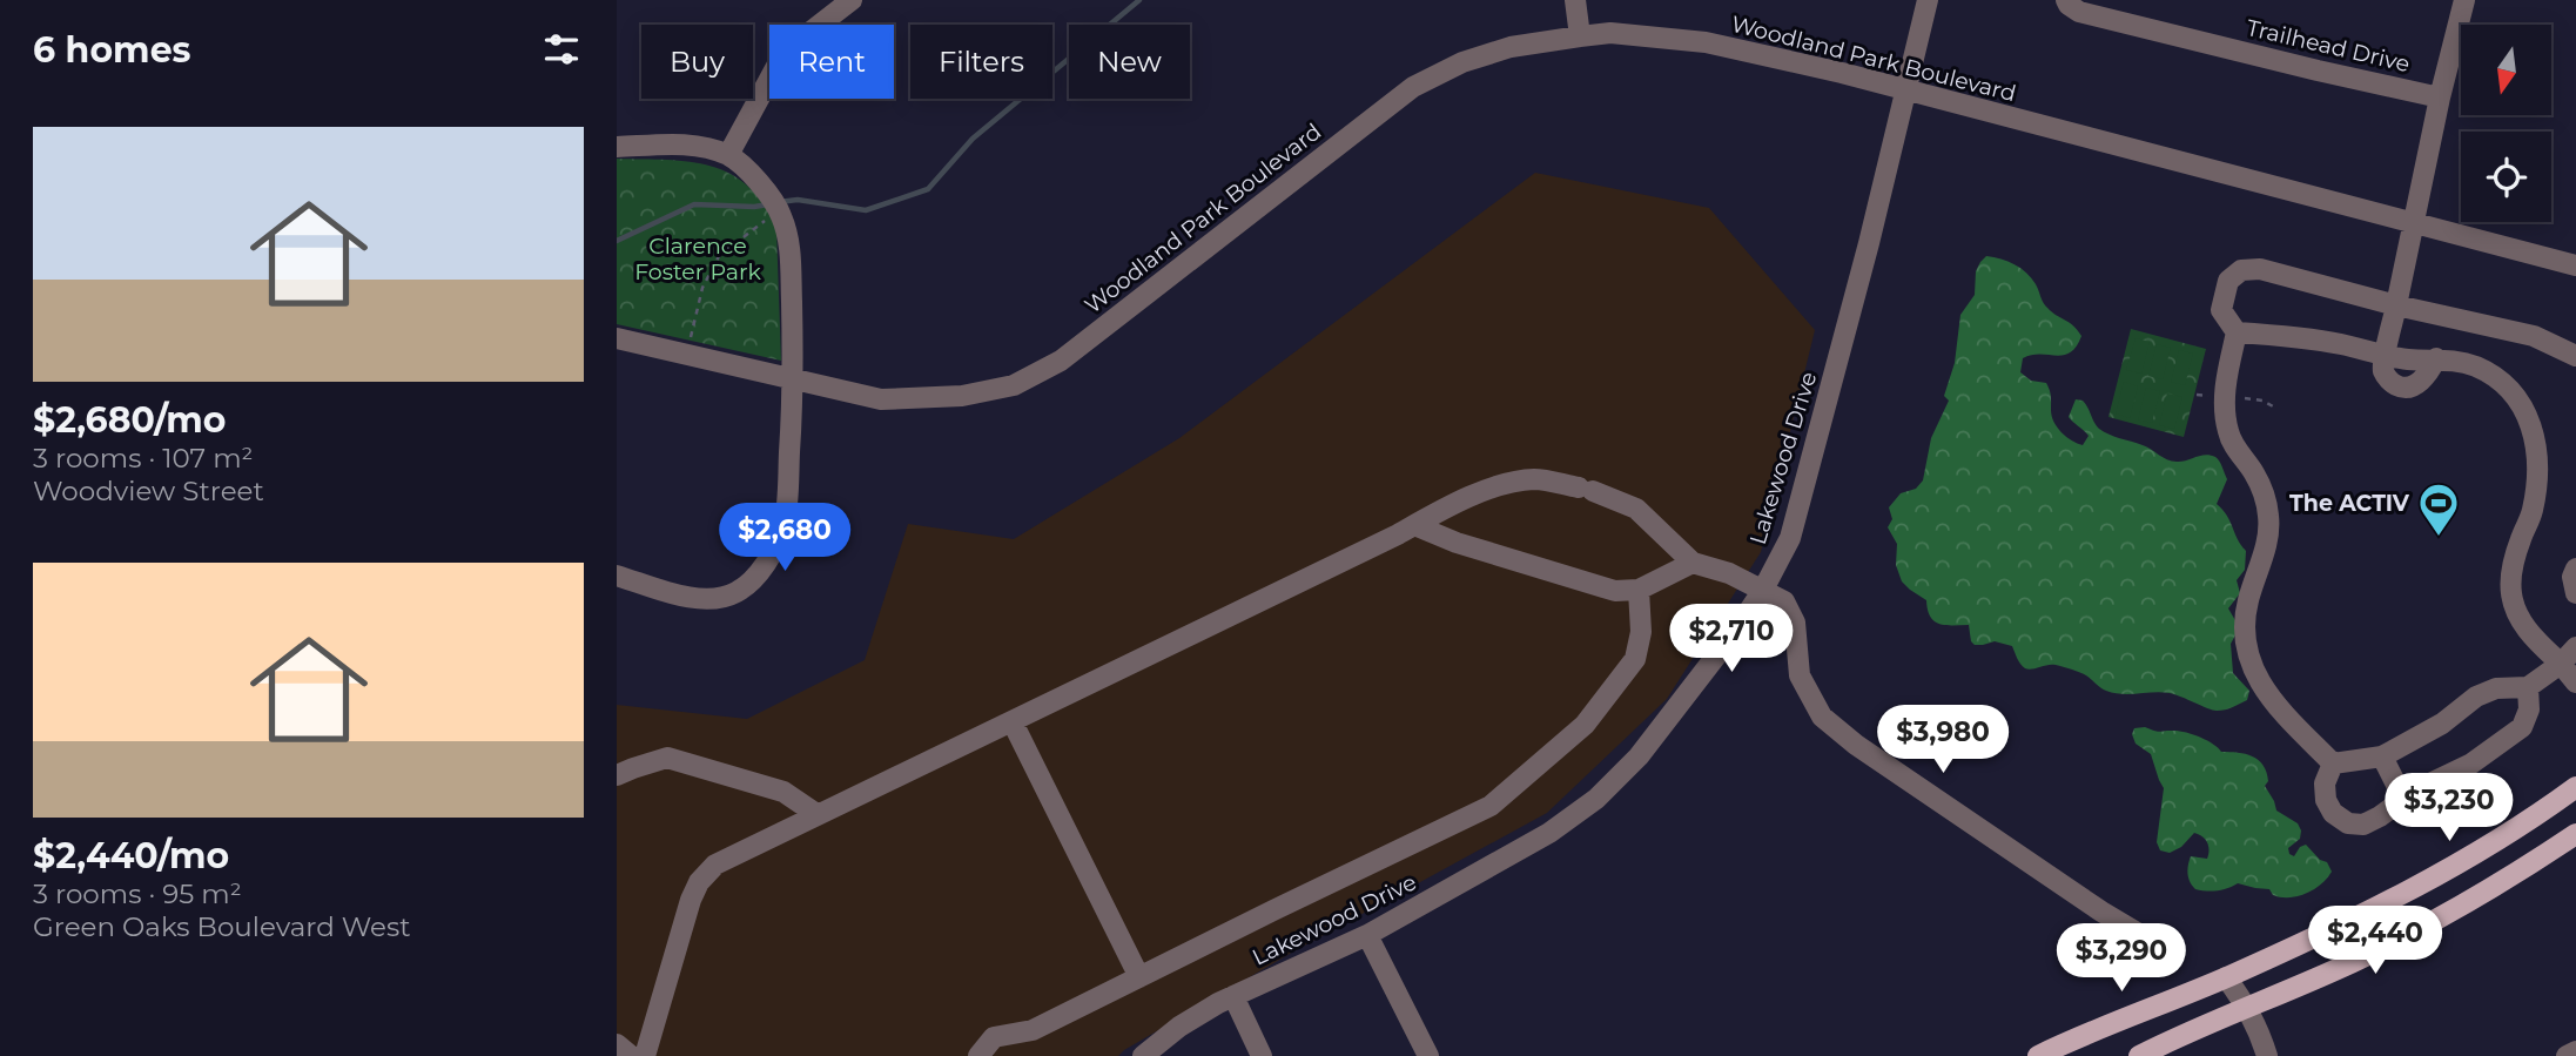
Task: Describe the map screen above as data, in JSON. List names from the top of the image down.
{
  "streets": {
    "street": ["Trailhead Drive", "Woodland Park Boulevard", "Lakewood Drive"]
  },
  "crossings": [
    ["Woodland Park Boulevard", "Lakewood Drive"]
  ],
  "parks": ["Clarence Foster Park"],
  "places": {
    "sports": ["The ACTIV"]
  },
  "north": "bottom",
  "page": {
    "heading": "6 homes",
    "chip": [
      "Buy",
      "Rent",
      "Filters",
      "New"
    ],
    "list": [
      {
        "name": "$2,680/mo",
        "note": "3 rooms · 107 m² · Woodview Street"
      },
      {
        "name": "$2,440/mo",
        "note": "3 rooms · 95 m² · Green Oaks Boulevard West"
      }
    ],
    "price": [
      "$2,680",
      "$2,710",
      "$3,980",
      "$3,230",
      "$2,440",
      "$3,290"
    ]
  }
}
